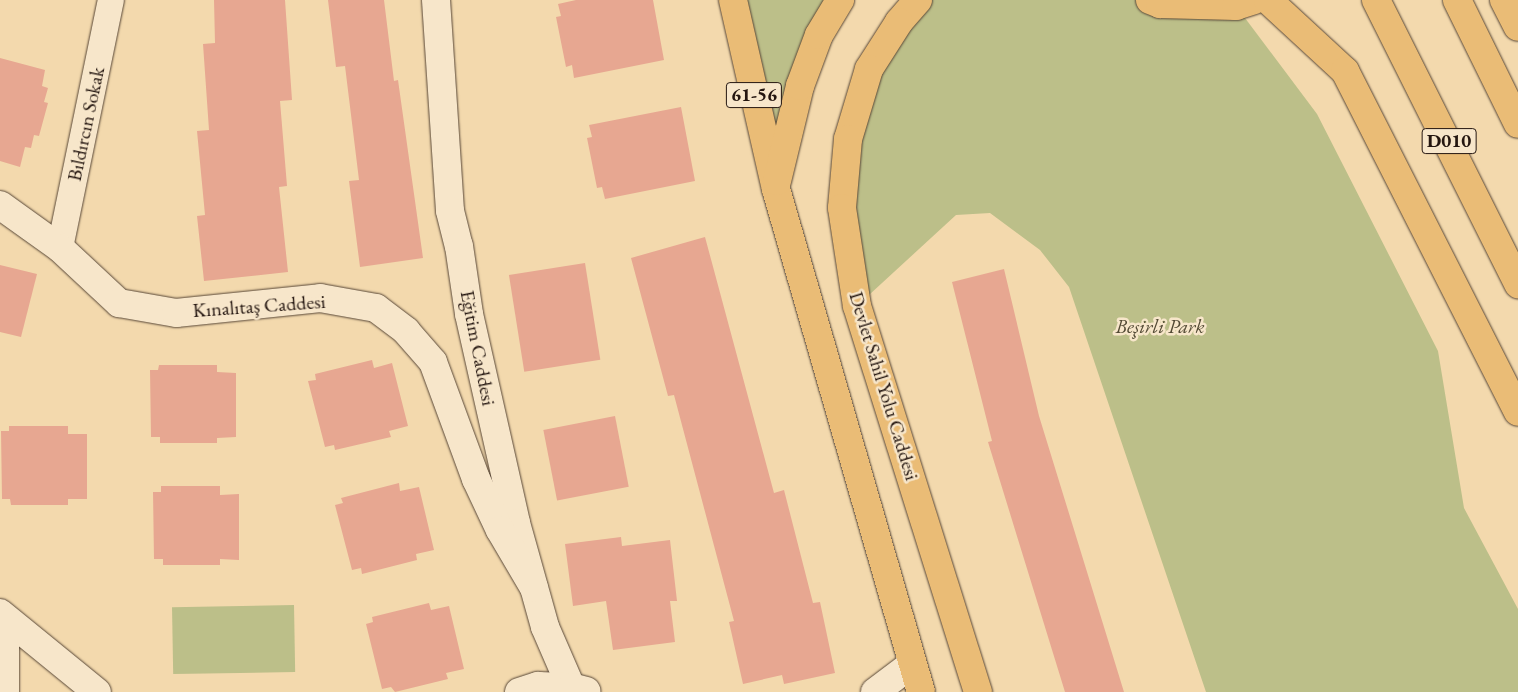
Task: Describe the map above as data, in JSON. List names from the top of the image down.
{
  "streets": {
    "main road": ["61-56", "D010", "Devlet Sahil Yolu Caddesi"],
    "street": ["Bıldırcın Sokak", "Kınalıtaş Caddesi", "Eğitim Caddesi"]
  },
  "crossings": [
    ["Bıldırcın Sokak", "Kınalıtaş Caddesi"],
    ["Kınalıtaş Caddesi", "Eğitim Caddesi"]
  ],
  "parks": ["Beşirli Park"]
}
